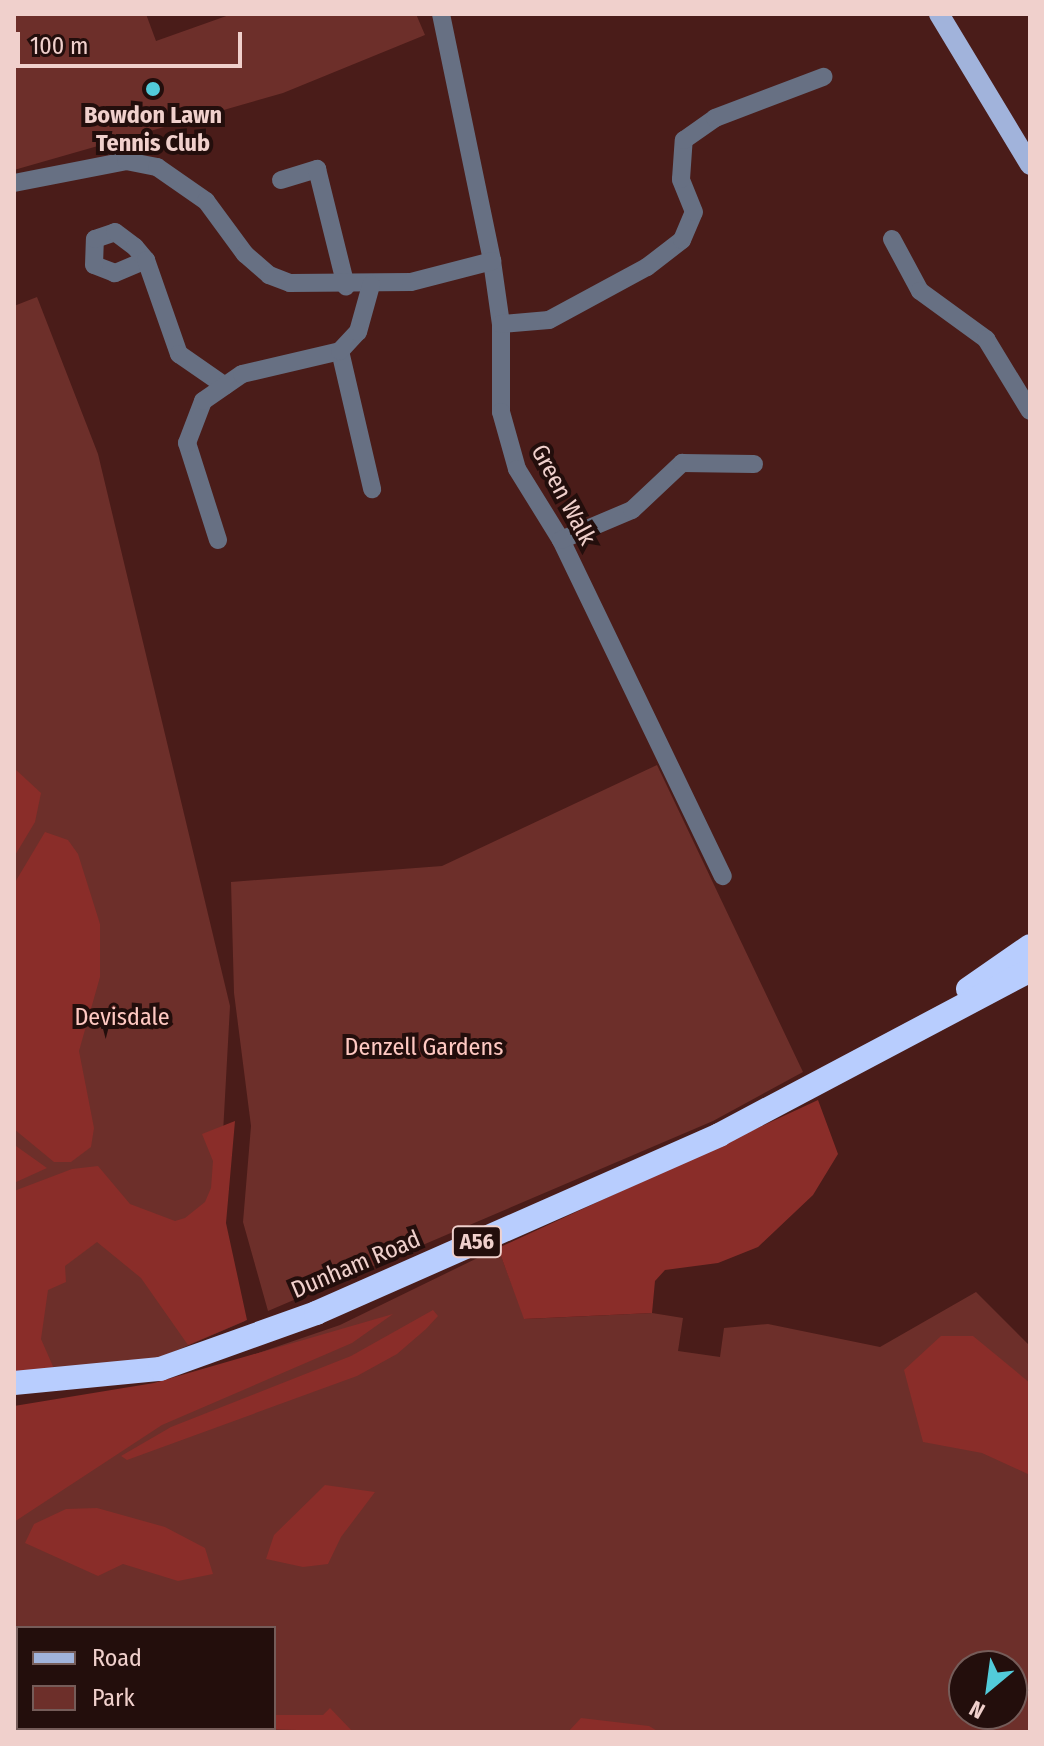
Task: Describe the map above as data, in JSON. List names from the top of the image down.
{
  "streets": {
    "highway": ["A56", "Dunham Road"],
    "street": ["Green Walk"]
  },
  "parks": ["Devisdale", "Denzell Gardens"],
  "places": ["Bowdon Lawn Tennis Club"],
  "legend": ["Road", "Park"],
  "scale_bar": "100 m",
  "north": "bottom left"
}
